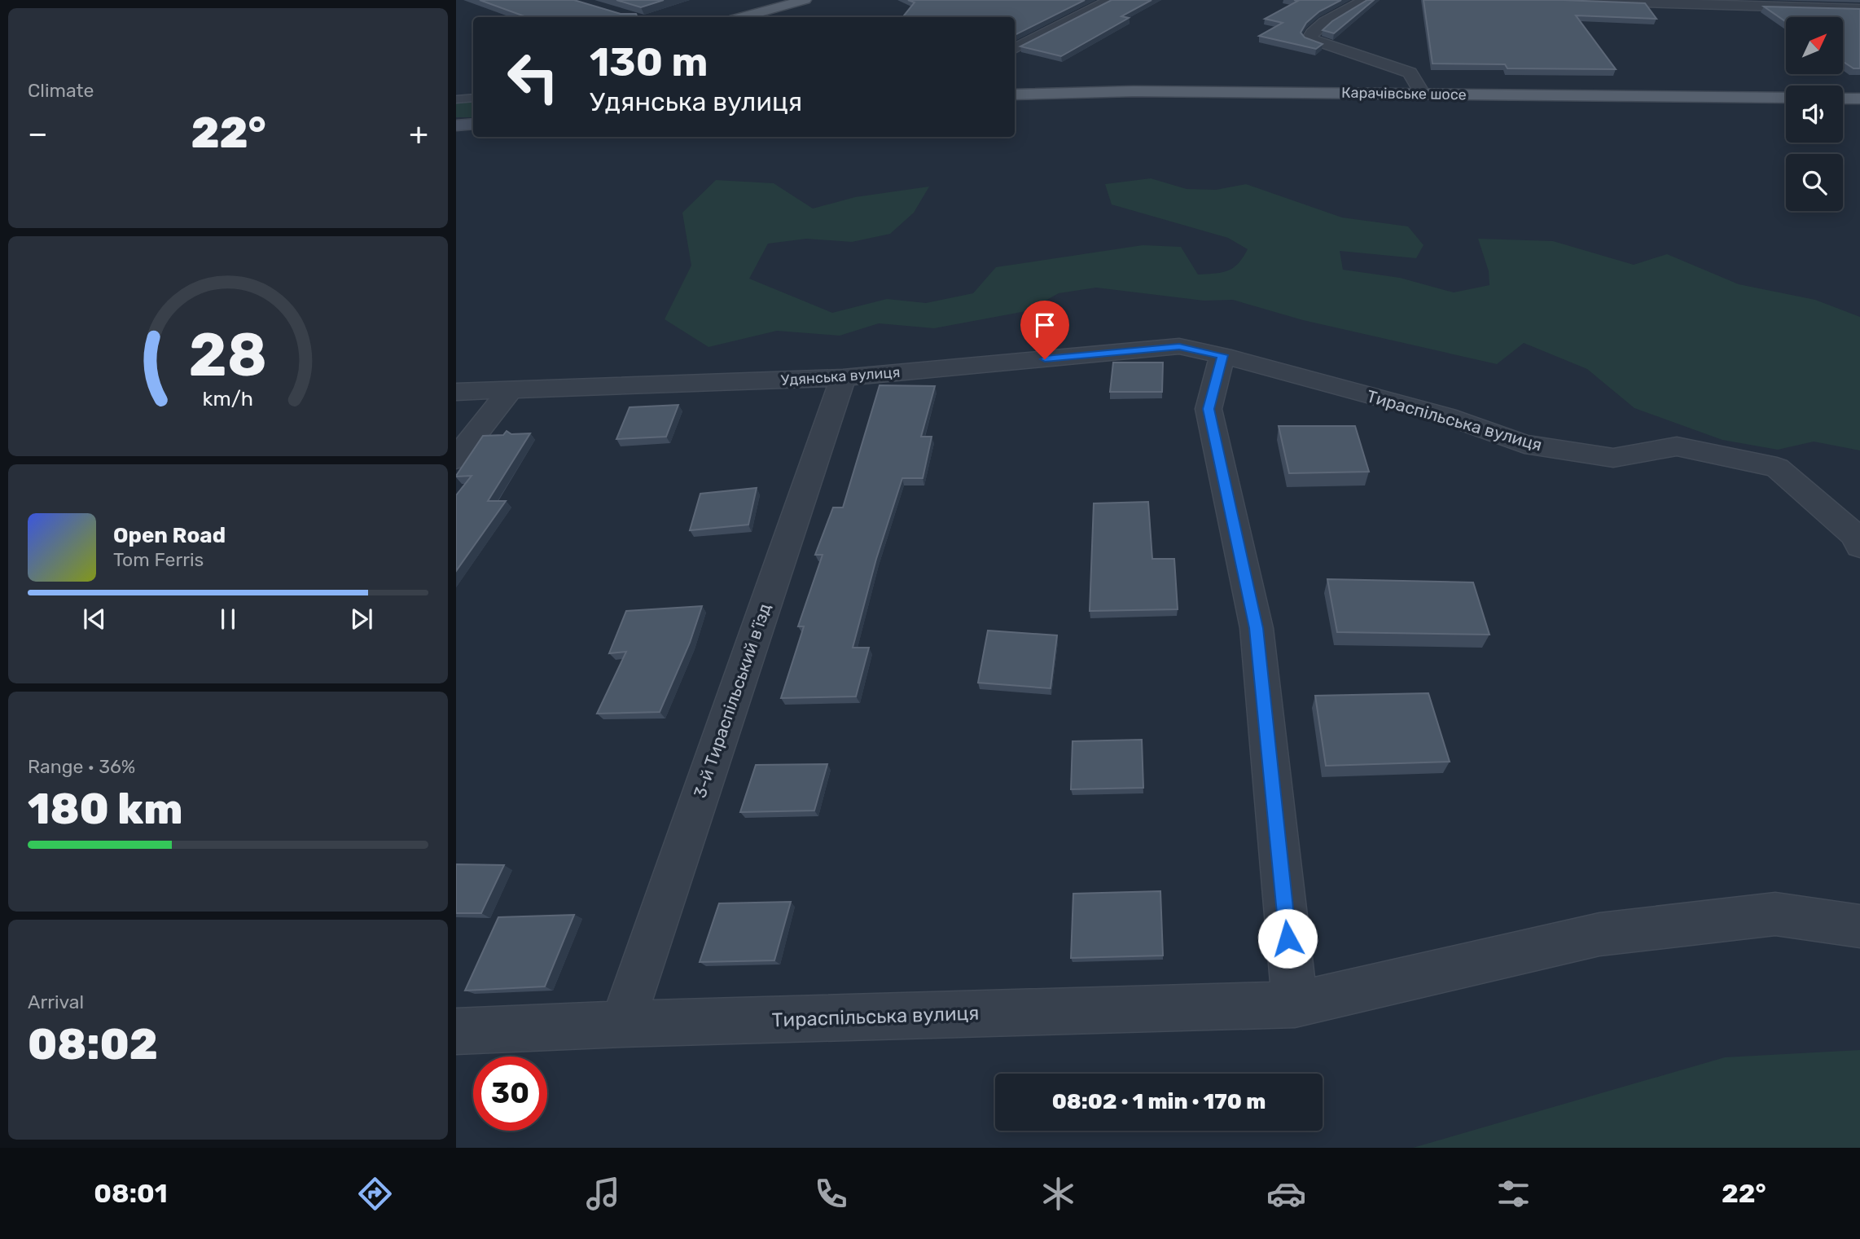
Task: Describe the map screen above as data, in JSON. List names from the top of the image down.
{
  "streets": {
    "main road": ["Карачівське шосе"],
    "street": ["Удянська вулиця", "Тираспільська вулиця", "3-й Тираспільський в’їзд"]
  },
  "crossings": [
    ["Удянська вулиця", "Тираспільська вулиця"],
    ["Удянська вулиця", "3-й Тираспільський в’їзд"],
    ["Тираспільська вулиця", "3-й Тираспільський в’їзд"]
  ],
  "north": "top right",
  "page": {
    "tile": [
      "Climate",
      ["Range · 36%", "180 km"],
      ["Arrival", "08:02"]
    ],
    "turn": ["130 m", "Удянська вулиця"],
    "heat": ["−", "22°", "+"],
    "song": ["Open Road", "Tom Ferris"],
    "limit": "30",
    "trip": "08:02 · 1 min · 170 m",
    "tabs": ["08:01", "22°"],
    "gauge": ["28", "km/h"]
  }
}
